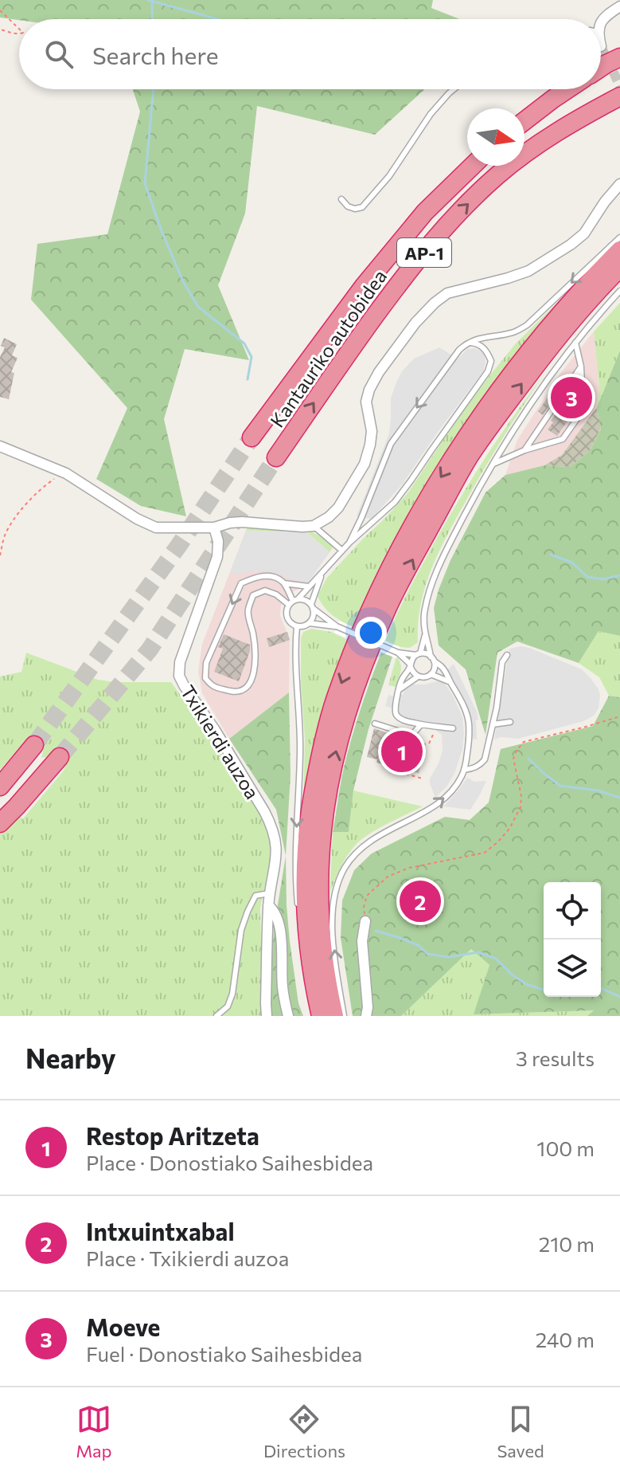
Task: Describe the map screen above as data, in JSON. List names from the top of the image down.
{
  "streets": {
    "highway": ["AP-1", "Kantauriko autobidea"],
    "street": ["Txikierdi auzoa"]
  },
  "north": "right",
  "page": {
    "search": "Search here",
    "pins": ["3", "1", "2"],
    "heading": ["Nearby", "3 results"],
    "list": [
      {
        "mark": "1",
        "name": "Restop Aritzeta",
        "note": "Place · Donostiako Saihesbidea",
        "value": "100 m"
      },
      {
        "mark": "2",
        "name": "Intxuintxabal",
        "note": "Place · Txikierdi auzoa",
        "value": "210 m"
      },
      {
        "mark": "3",
        "name": "Moeve",
        "note": "Fuel · Donostiako Saihesbidea",
        "value": "240 m"
      }
    ],
    "nav": ["Map", "Directions", "Saved"]
  }
}
